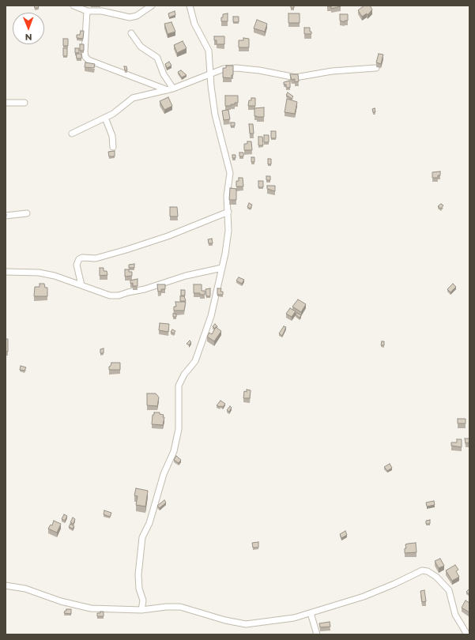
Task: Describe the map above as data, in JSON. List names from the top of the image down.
{
  "north": "bottom"
}
